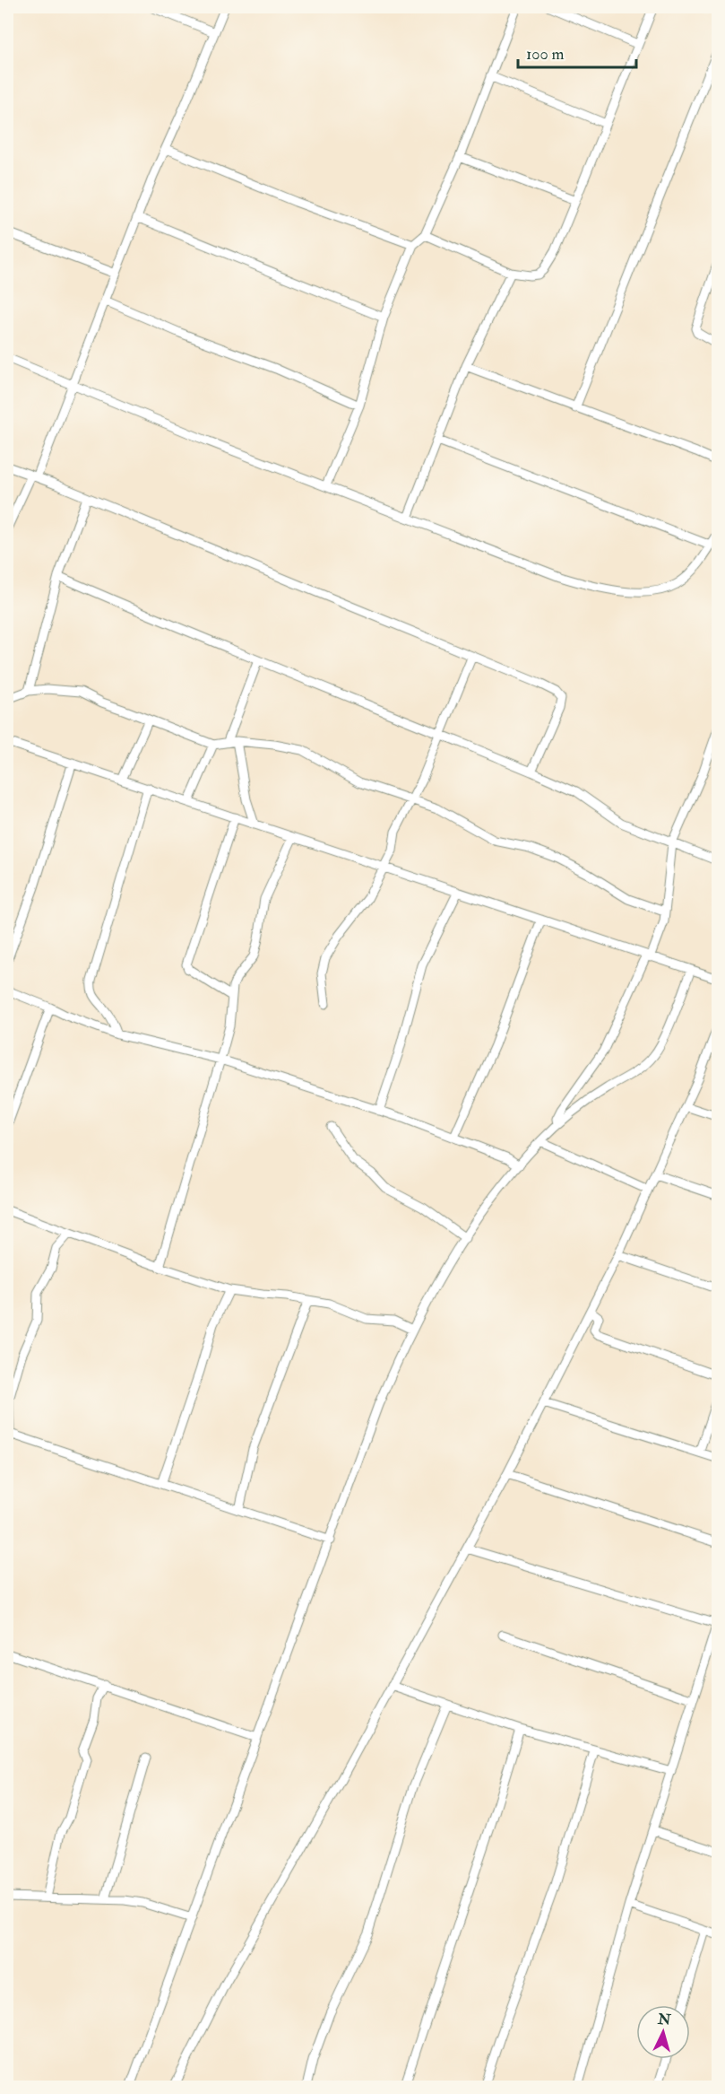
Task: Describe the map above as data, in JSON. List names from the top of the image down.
{
  "scale_bar": "100 m",
  "north": "top"
}
